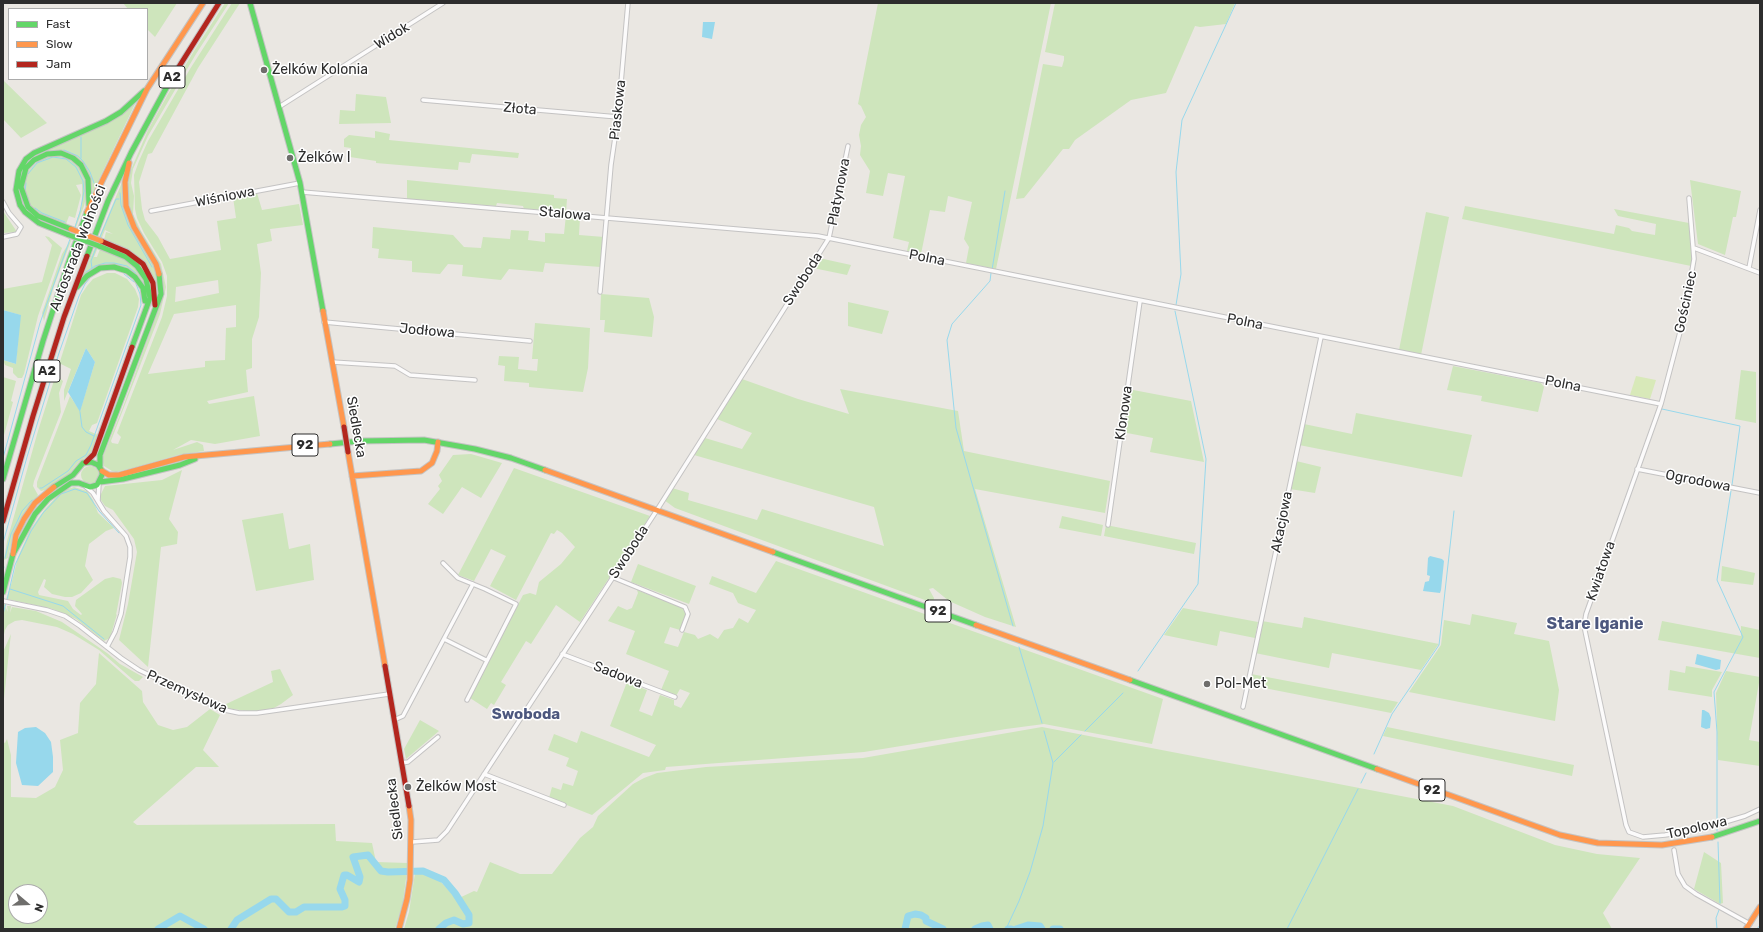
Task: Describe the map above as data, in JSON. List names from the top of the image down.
{
  "streets": {
    "main road": [
      "A2",
      "Autostrada Wolności",
      "Siedlecka",
      "92"
    ],
    "street": [
      "Widok",
      "Złota",
      "Piaskowa",
      "Platynowa",
      "Wiśniowa",
      "Stalowa",
      "Polna",
      "Swoboda",
      "Gościniec",
      "Jodłowa",
      "Klonowa",
      "Ogrodowa",
      "Akacjowa",
      "Kwiatowa",
      "Sadowa",
      "Przemysłowa",
      "Topolowa"
    ]
  },
  "crossings": [
    ["Widok", "Siedlecka"],
    ["Złota", "Piaskowa"],
    ["Piaskowa", "Stalowa"],
    ["Platynowa", "Stalowa"],
    ["Platynowa", "Polna"],
    ["Platynowa", "Swoboda"],
    ["Wiśniowa", "Siedlecka"],
    ["Stalowa", "Polna"],
    ["Stalowa", "Swoboda"],
    ["Stalowa", "Siedlecka"],
    ["Polna", "Swoboda"],
    ["Polna", "Gościniec"],
    ["Polna", "Klonowa"],
    ["Polna", "Akacjowa"],
    ["Polna", "Kwiatowa"],
    ["Swoboda", "Siedlecka"],
    ["Swoboda", "92"],
    ["Swoboda", "Sadowa"],
    ["Gościniec", "Kwiatowa"],
    ["Jodłowa", "Siedlecka"],
    ["Siedlecka", "Przemysłowa"],
    ["Ogrodowa", "Kwiatowa"],
    ["Kwiatowa", "Topolowa"]
  ],
  "districts": ["Stare Iganie", "Swoboda"],
  "places": [
    "Żelków Kolonia",
    "Żelków I",
    "Pol-Met",
    "Żelków Most"
  ],
  "legend": ["Fast", "Slow", "Jam"],
  "north": "right"
}
